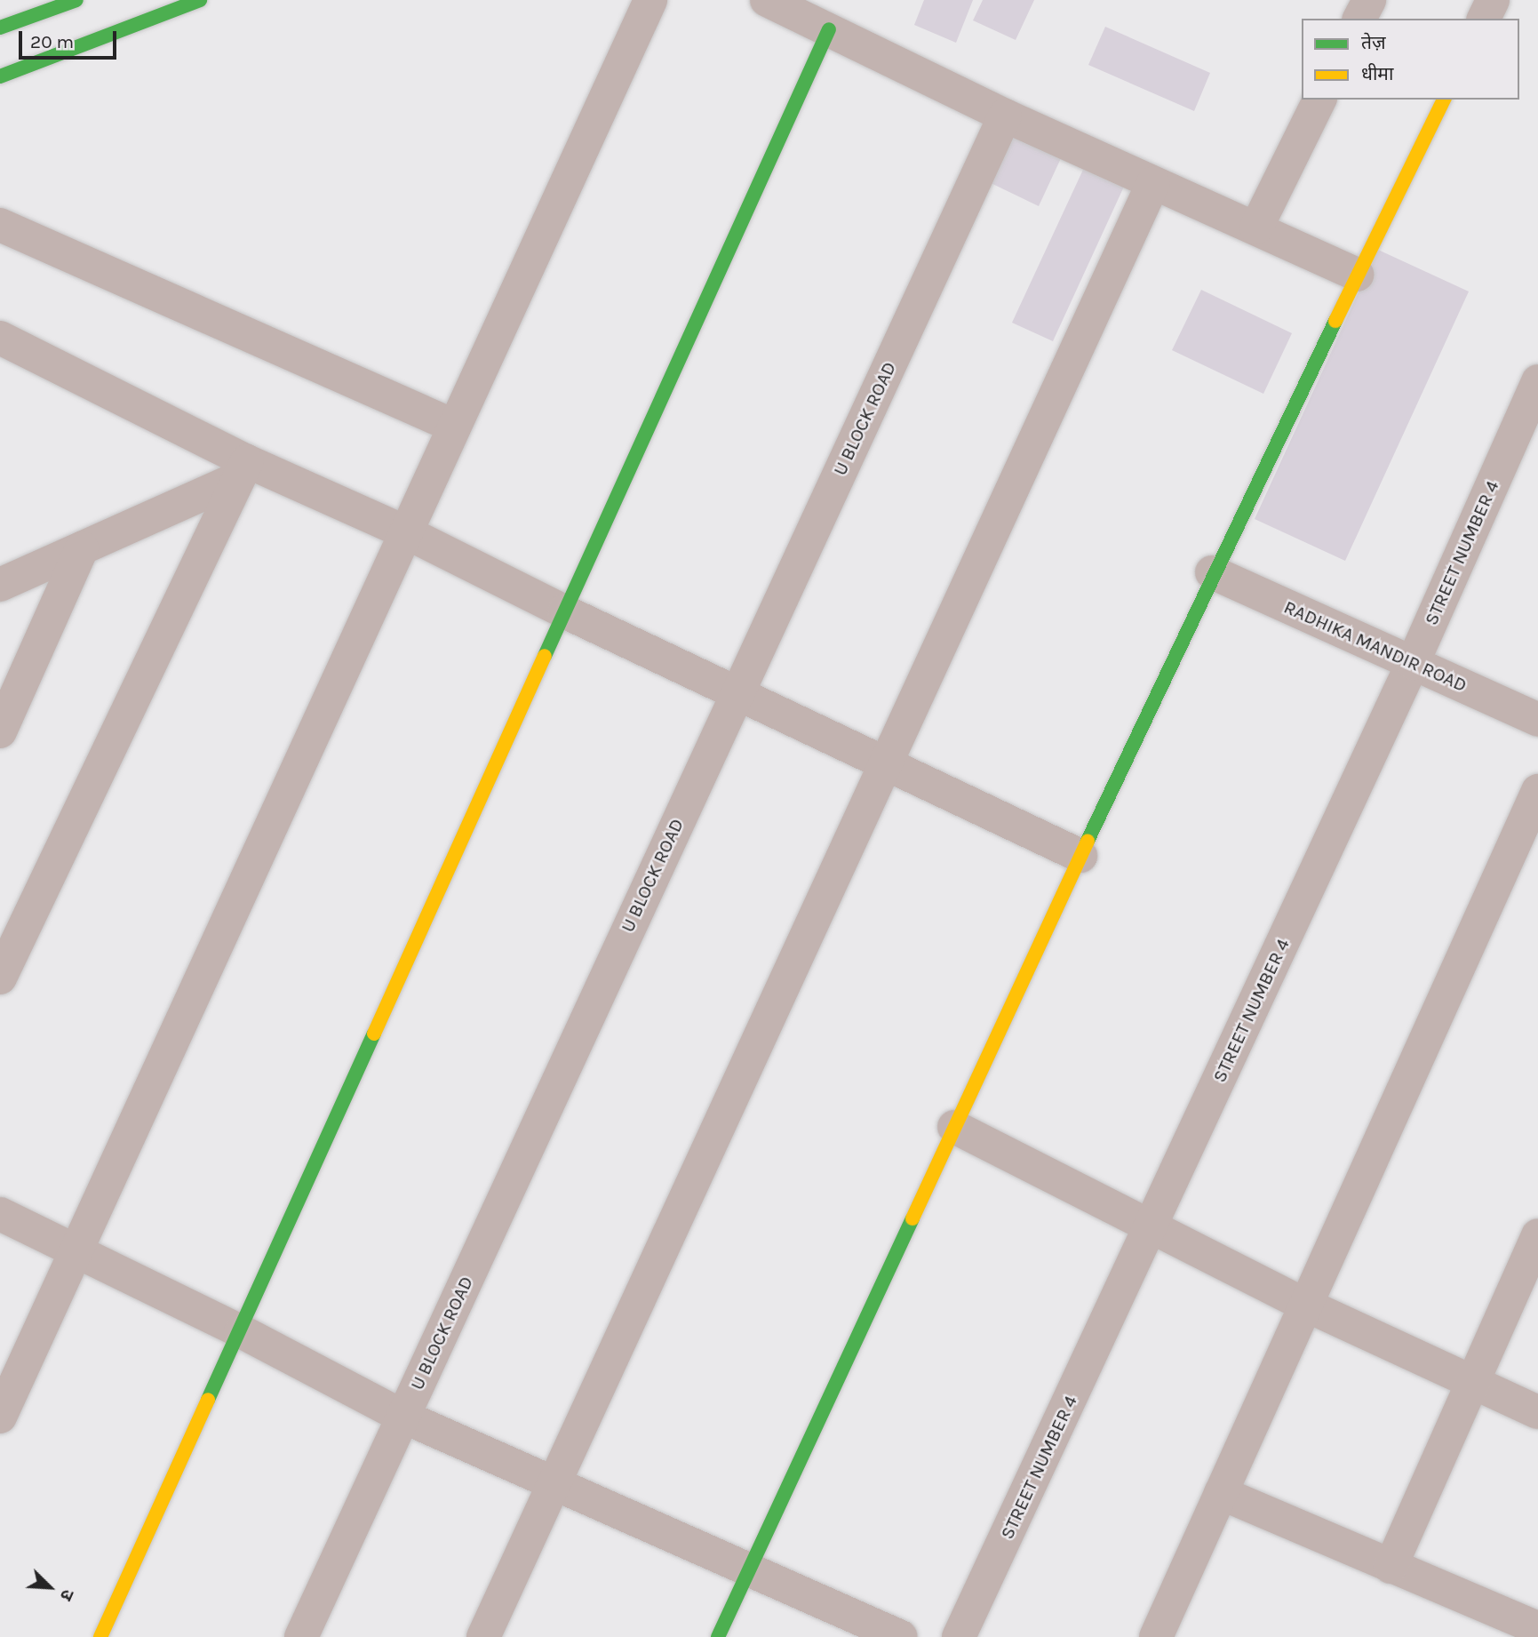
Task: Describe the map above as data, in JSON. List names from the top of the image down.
{
  "streets": {
    "street": ["U BLOCK ROAD", "STREET NUMBER 4", "RADHIKA MANDIR ROAD"]
  },
  "crossings": [
    ["STREET NUMBER 4", "RADHIKA MANDIR ROAD"]
  ],
  "legend": ["तेज़", "धीमा"],
  "scale_bar": "20 m",
  "north": "bottom right"
}
